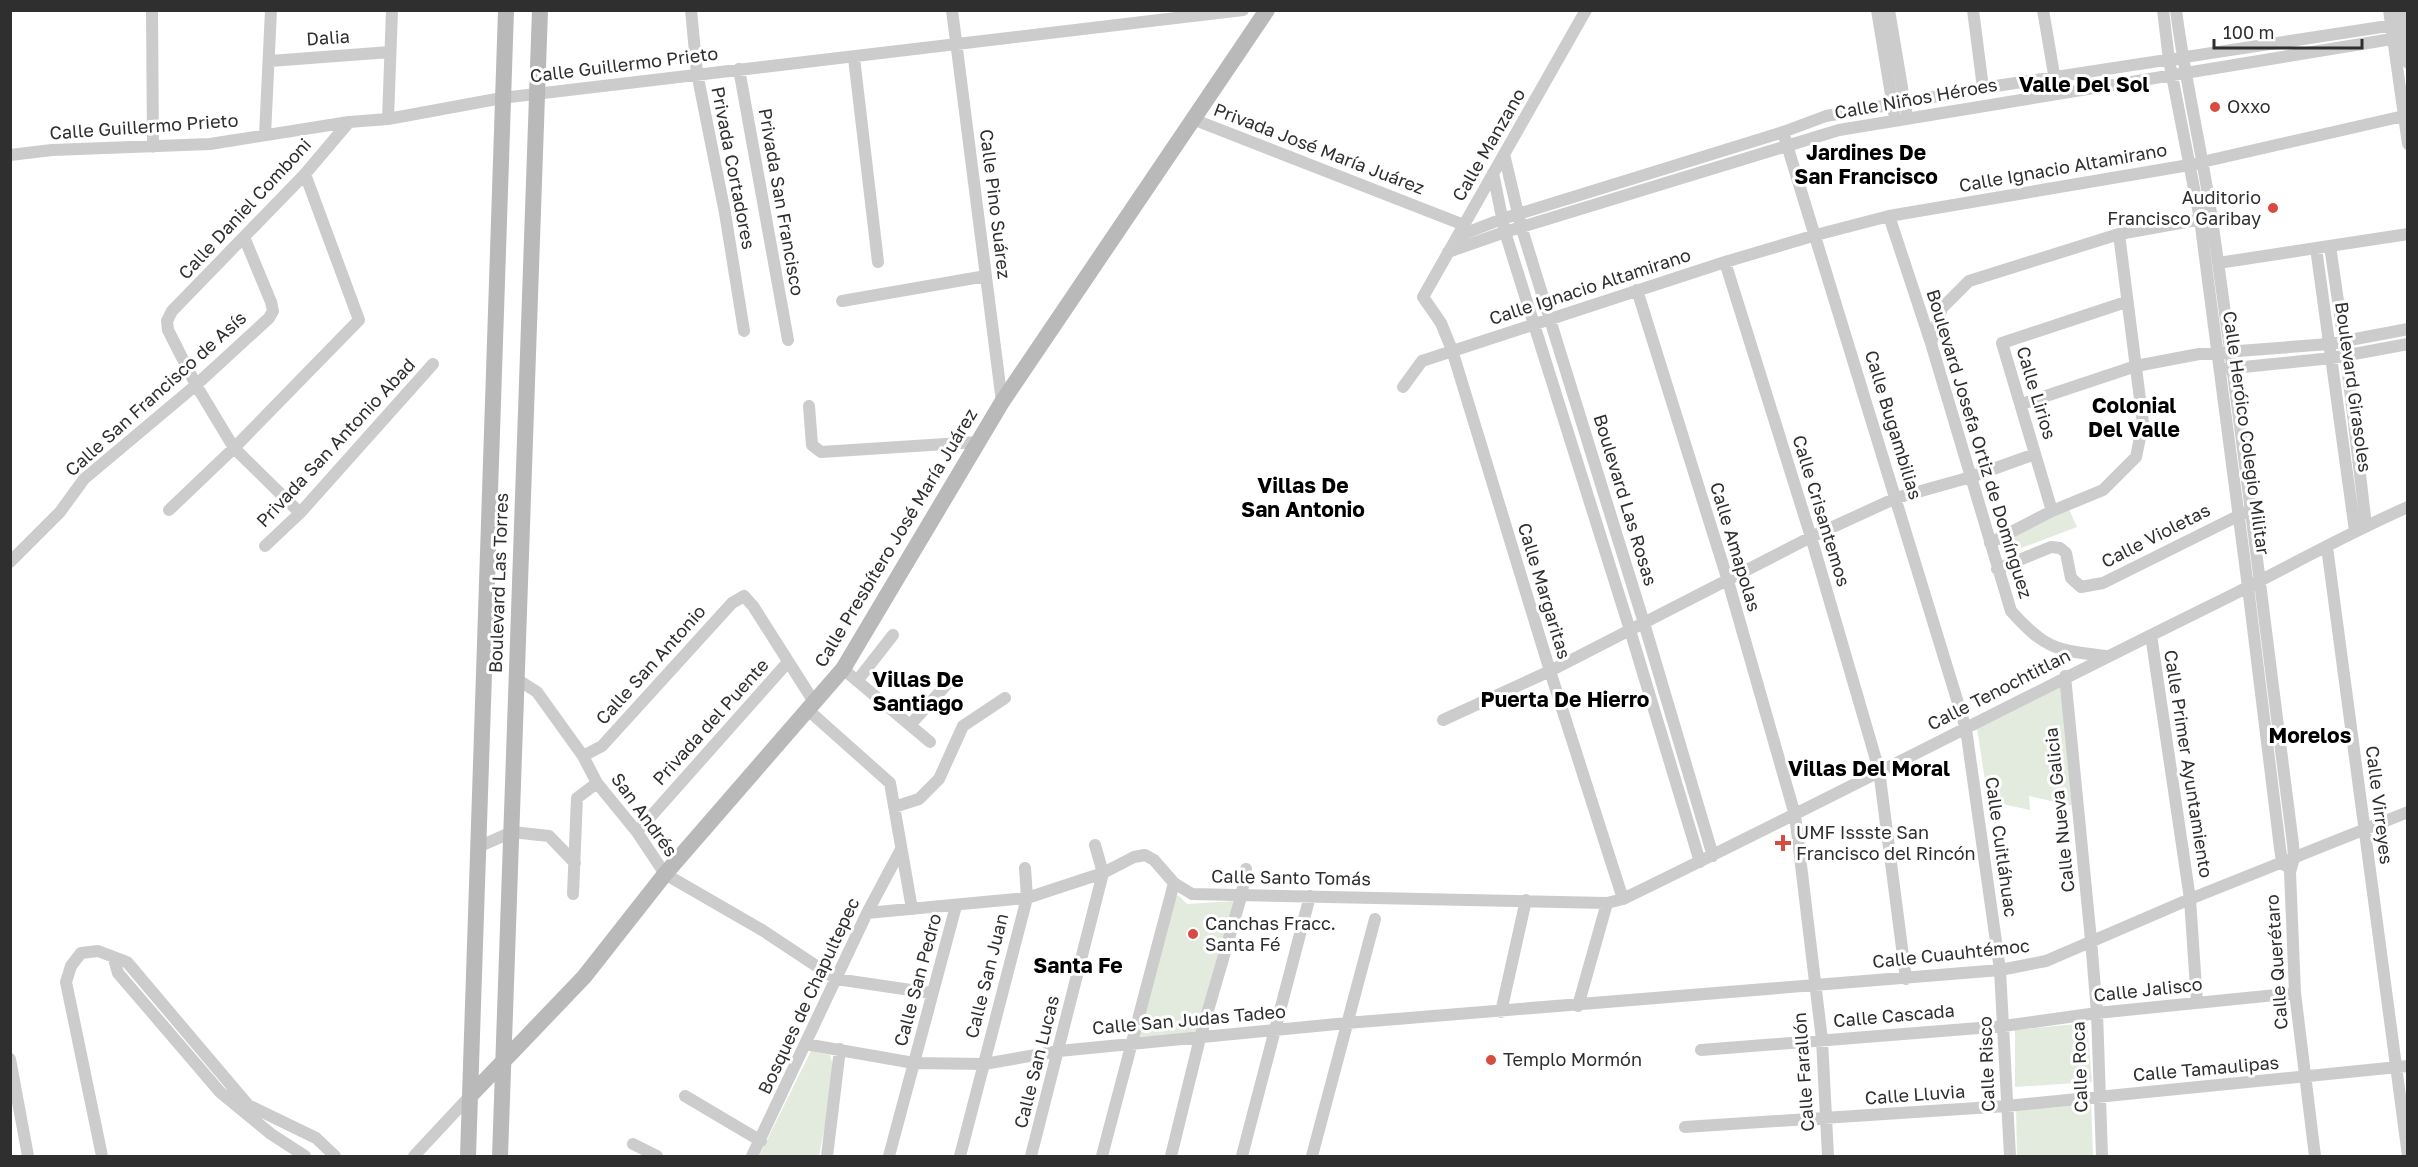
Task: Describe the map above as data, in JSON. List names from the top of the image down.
{
  "streets": {
    "street": [
      "Dalia",
      "Calle Guillermo Prieto",
      "Calle Niños Héroes",
      "Calle Manzano",
      "Privada José María Juárez",
      "Privada Cortadores",
      "Calle Ignacio Altamirano",
      "Privada San Francisco",
      "Calle Pino Suárez",
      "Calle Daniel Comboni",
      "Boulevard Girasoles",
      "Calle Lirios",
      "Calle San Francisco de Asís",
      "Calle Bugambilias",
      "Calle Heróico Colegio Militar",
      "Privada San Antonio Abad",
      "Boulevard Josefa Ortiz de Domínguez",
      "Boulevard Las Rosas",
      "Calle Crisantemos",
      "Calle Violetas",
      "Calle Presbítero José María Juárez",
      "Calle Amapolas",
      "Boulevard Las Torres",
      "Calle Margaritas",
      "Calle San Antonio",
      "Calle Tenochtitlan",
      "Privada del Puente",
      "Calle Primer Ayuntamiento",
      "Calle Virreyes",
      "Calle Nueva Galicia",
      "San Andrés",
      "Calle Cuitláhuac",
      "Calle Santo Tomás",
      "Calle Cuauhtémoc",
      "Calle Querétaro",
      "Calle San Juan",
      "Calle San Pedro",
      "Calle Jalisco",
      "Bosques de Chapultepec",
      "Calle Cascada",
      "Calle San Judas Tadeo",
      "Calle San Lucas",
      "Calle Risco",
      "Calle Roca",
      "Calle Tamaulipas",
      "Calle Farallón",
      "Calle Lluvia"
    ]
  },
  "crossings": [
    ["Calle Guillermo Prieto", "Privada Cortadores"],
    ["Calle Guillermo Prieto", "Privada San Francisco"],
    ["Calle Guillermo Prieto", "Calle Pino Suárez"],
    ["Calle Guillermo Prieto", "Calle Daniel Comboni"],
    ["Calle Guillermo Prieto", "Boulevard Las Torres"],
    ["Calle Niños Héroes", "Calle Manzano"],
    ["Calle Niños Héroes", "Privada José María Juárez"],
    ["Calle Niños Héroes", "Calle Bugambilias"],
    ["Calle Niños Héroes", "Calle Heróico Colegio Militar"],
    ["Calle Niños Héroes", "Boulevard Las Rosas"],
    ["Calle Manzano", "Privada José María Juárez"],
    ["Calle Manzano", "Boulevard Las Rosas"],
    ["Calle Manzano", "Calle Margaritas"],
    ["Privada José María Juárez", "Calle Presbítero José María Juárez"],
    ["Calle Ignacio Altamirano", "Calle Bugambilias"],
    ["Calle Ignacio Altamirano", "Calle Heróico Colegio Militar"],
    ["Calle Ignacio Altamirano", "Boulevard Josefa Ortiz de Domínguez"],
    ["Calle Ignacio Altamirano", "Boulevard Las Rosas"],
    ["Calle Ignacio Altamirano", "Calle Crisantemos"],
    ["Calle Ignacio Altamirano", "Calle Amapolas"],
    ["Calle Ignacio Altamirano", "Calle Margaritas"],
    ["Calle Pino Suárez", "Calle Presbítero José María Juárez"],
    ["Calle Daniel Comboni", "Calle San Francisco de Asís"],
    ["Boulevard Girasoles", "Calle Tenochtitlan"],
    ["Calle Bugambilias", "Calle Tenochtitlan"],
    ["Calle Bugambilias", "Calle Cuitláhuac"],
    ["Calle Heróico Colegio Militar", "Calle Violetas"],
    ["Calle Heróico Colegio Militar", "Calle Tenochtitlan"],
    ["Calle Heróico Colegio Militar", "Calle Cuauhtémoc"],
    ["Calle Heróico Colegio Militar", "Calle Querétaro"],
    ["Boulevard Josefa Ortiz de Domínguez", "Calle Violetas"],
    ["Boulevard Josefa Ortiz de Domínguez", "Calle Tenochtitlan"],
    ["Boulevard Las Rosas", "Calle Tenochtitlan"],
    ["Calle Crisantemos", "Calle Tenochtitlan"],
    ["Calle Crisantemos", "Calle Cuauhtémoc"],
    ["Calle Presbítero José María Juárez", "Boulevard Las Torres"],
    ["Calle Presbítero José María Juárez", "San Andrés"],
    ["Calle Amapolas", "Calle Tenochtitlan"],
    ["Calle Amapolas", "Calle Cuauhtémoc"],
    ["Calle Amapolas", "Calle Farallón"],
    ["Boulevard Las Torres", "San Andrés"],
    ["Calle Margaritas", "Calle Tenochtitlan"],
    ["Calle San Antonio", "Privada del Puente"],
    ["Calle San Antonio", "San Andrés"],
    ["Calle Tenochtitlan", "Calle Primer Ayuntamiento"],
    ["Calle Tenochtitlan", "Calle Virreyes"],
    ["Calle Tenochtitlan", "Calle Nueva Galicia"],
    ["Calle Tenochtitlan", "Calle Cuitláhuac"],
    ["Calle Tenochtitlan", "Calle Santo Tomás"],
    ["Privada del Puente", "San Andrés"],
    ["Calle Primer Ayuntamiento", "Calle Cuauhtémoc"],
    ["Calle Primer Ayuntamiento", "Calle Jalisco"],
    ["Calle Virreyes", "Calle Cuauhtémoc"],
    ["Calle Virreyes", "Calle Tamaulipas"],
    ["Calle Nueva Galicia", "Calle Cuauhtémoc"],
    ["Calle Nueva Galicia", "Calle Roca"],
    ["San Andrés", "Bosques de Chapultepec"],
    ["Calle Cuitláhuac", "Calle Cuauhtémoc"],
    ["Calle Cuitláhuac", "Calle Risco"],
    ["Calle Santo Tomás", "Calle San Juan"],
    ["Calle Santo Tomás", "Calle San Pedro"],
    ["Calle Santo Tomás", "Bosques de Chapultepec"],
    ["Calle Santo Tomás", "Calle San Lucas"],
    ["Calle Cuauhtémoc", "Calle Querétaro"],
    ["Calle Cuauhtémoc", "Calle San Judas Tadeo"],
    ["Calle Cuauhtémoc", "Calle Risco"],
    ["Calle Cuauhtémoc", "Calle Roca"],
    ["Calle Cuauhtémoc", "Calle Farallón"],
    ["Calle Querétaro", "Calle Jalisco"],
    ["Calle Querétaro", "Calle Tamaulipas"],
    ["Calle San Juan", "Calle San Judas Tadeo"],
    ["Calle San Pedro", "Calle San Judas Tadeo"],
    ["Calle Jalisco", "Calle Cascada"],
    ["Calle Jalisco", "Calle Risco"],
    ["Calle Jalisco", "Calle Roca"],
    ["Bosques de Chapultepec", "Calle San Judas Tadeo"],
    ["Calle Cascada", "Calle Risco"],
    ["Calle Cascada", "Calle Farallón"],
    ["Calle San Judas Tadeo", "Calle San Lucas"],
    ["Calle Risco", "Calle Tamaulipas"],
    ["Calle Risco", "Calle Lluvia"],
    ["Calle Roca", "Calle Tamaulipas"],
    ["Calle Tamaulipas", "Calle Lluvia"],
    ["Calle Farallón", "Calle Lluvia"]
  ],
  "districts": [
    "Valle Del Sol",
    "Jardines De San Francisco",
    "Colonial Del Valle",
    "Villas De San Antonio",
    "Villas De Santiago",
    "Puerta De Hierro",
    "Morelos",
    "Villas Del Moral",
    "Santa Fe"
  ],
  "places": {
    "other": [
      "Oxxo",
      "Auditorio Francisco Garibay",
      "Canchas Fracc. Santa Fé",
      "Templo Mormón"
    ],
    "health": ["UMF Issste San Francisco del Rincón"]
  },
  "scale_bar": "100 m"
}
